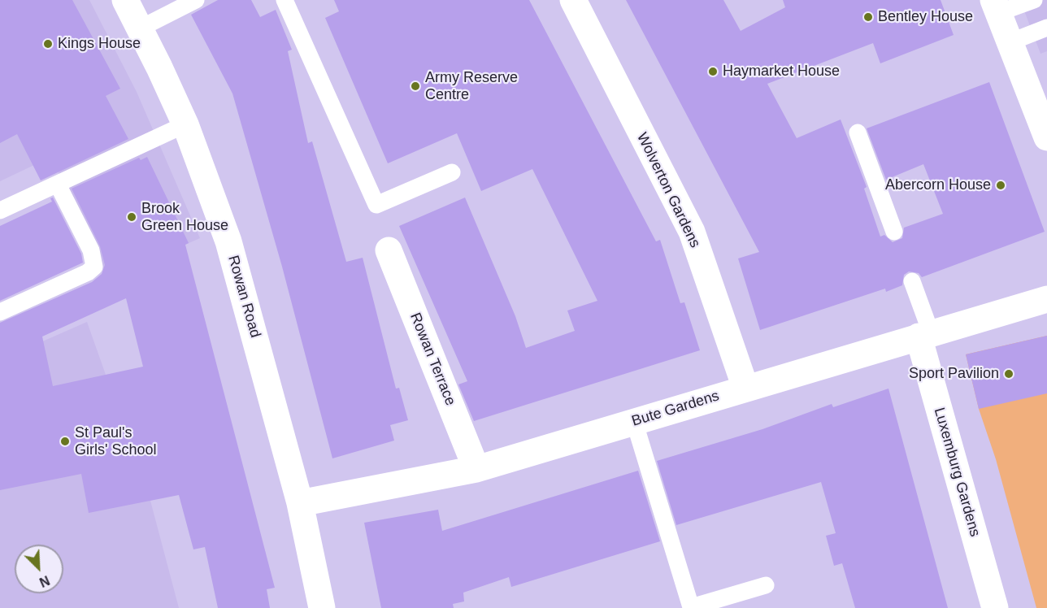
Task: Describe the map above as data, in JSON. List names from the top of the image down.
{
  "streets": {
    "street": [
      "Wolverton Gardens",
      "Rowan Road",
      "Rowan Terrace",
      "Bute Gardens",
      "Luxemburg Gardens"
    ]
  },
  "crossings": [
    ["Wolverton Gardens", "Bute Gardens"],
    ["Rowan Road", "Bute Gardens"],
    ["Rowan Terrace", "Bute Gardens"],
    ["Bute Gardens", "Luxemburg Gardens"]
  ],
  "places": [
    "Bentley House",
    "Kings House",
    "Haymarket House",
    "Army Reserve Centre",
    "Abercorn House",
    "Brook Green House",
    "Sport Pavilion",
    "St Paul's Girls' School"
  ],
  "north": "bottom right"
}
